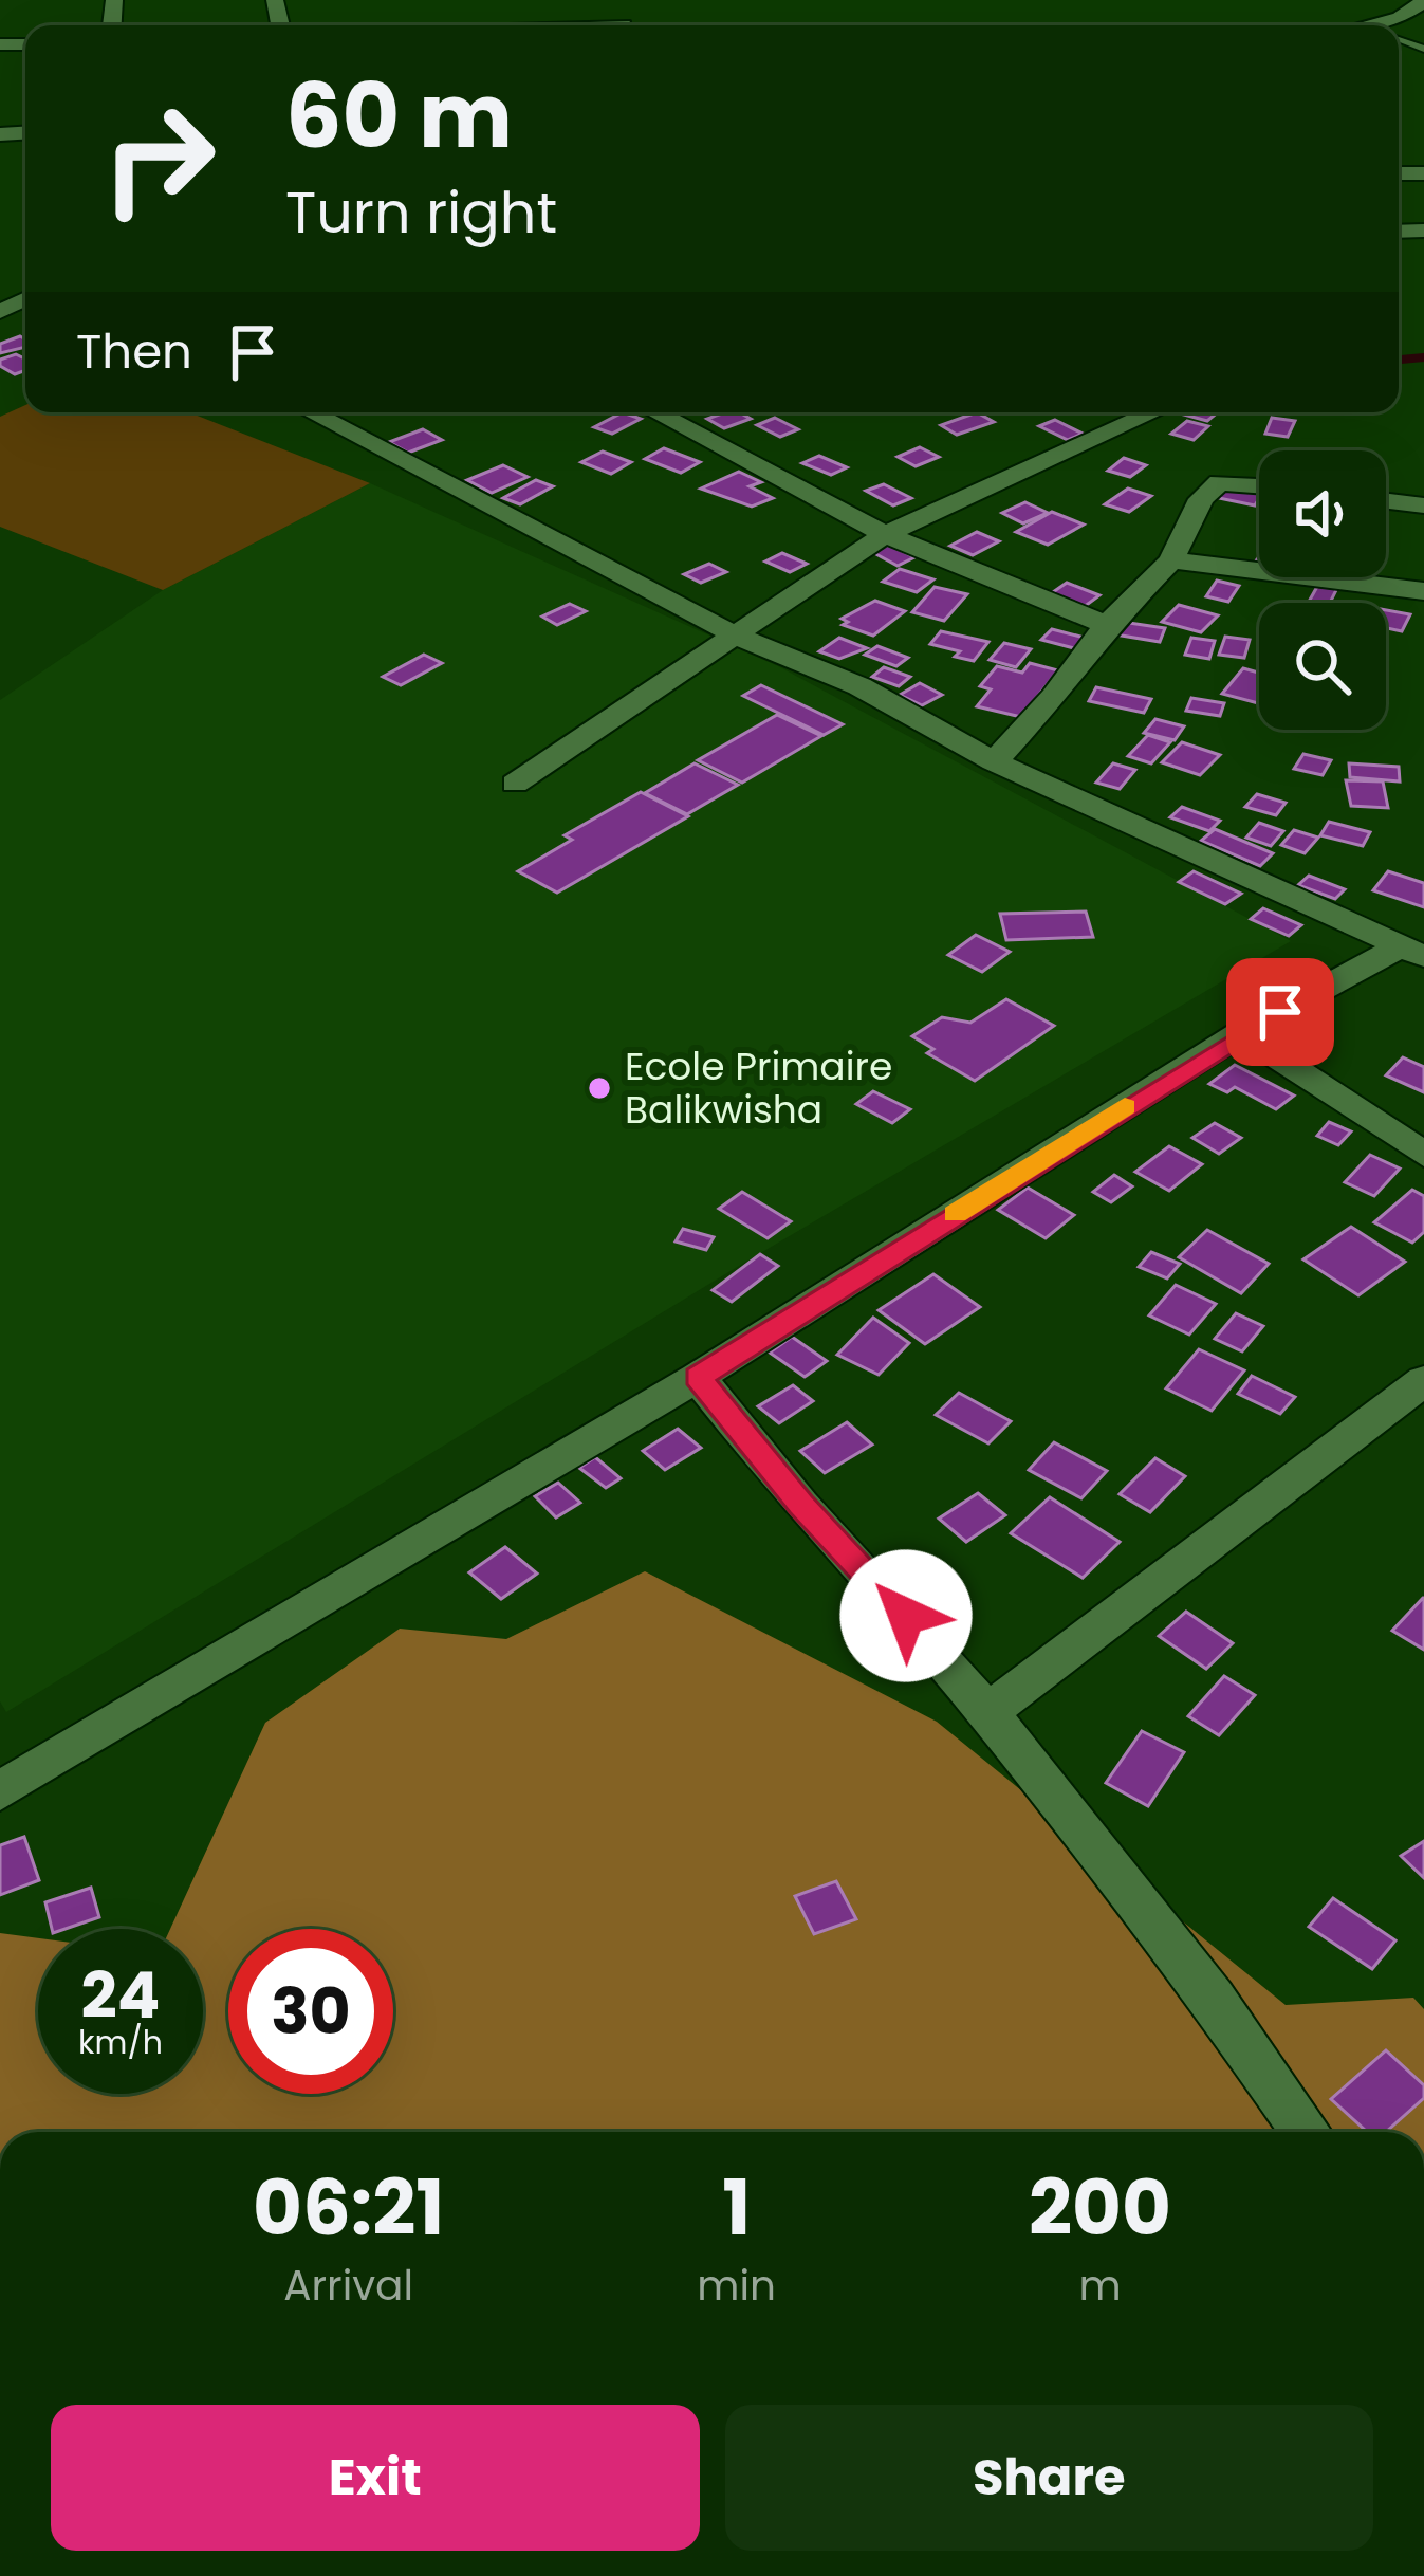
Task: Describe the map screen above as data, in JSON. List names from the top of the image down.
{
  "places": ["Ecole Primaire Balikwisha"],
  "page": {
    "turn": ["60 m", "Turn right"],
    "then": "Then",
    "speed": "24 km/h",
    "limit": "30",
    "eta": [
      "06:21",
      "Arrival",
      "1",
      "min",
      "200",
      "m"
    ],
    "buttons": ["Exit", "Share"]
  }
}
